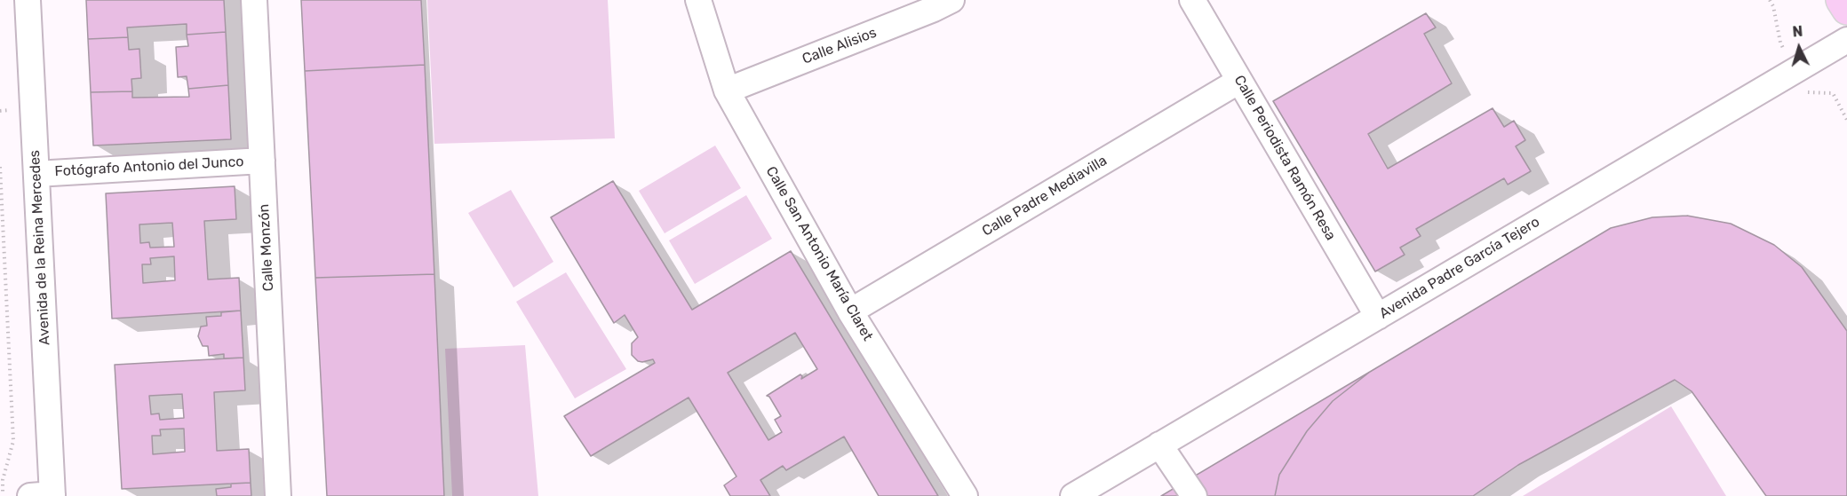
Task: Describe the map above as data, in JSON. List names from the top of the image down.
{
  "streets": {
    "street": [
      "Calle Alisios",
      "Calle Periodista Ramón Resa",
      "Fotógrafo Antonio del Junco",
      "Calle Padre Mediavilla",
      "Avenida de la Reina Mercedes",
      "Calle Monzón",
      "Calle San Antonio María Claret",
      "Avenida Padre García Tejero"
    ]
  },
  "crossings": [
    ["Calle Alisios", "Calle San Antonio María Claret"],
    ["Calle Periodista Ramón Resa", "Calle Padre Mediavilla"],
    ["Calle Periodista Ramón Resa", "Avenida Padre García Tejero"],
    ["Fotógrafo Antonio del Junco", "Avenida de la Reina Mercedes"],
    ["Fotógrafo Antonio del Junco", "Calle Monzón"],
    ["Calle Padre Mediavilla", "Calle San Antonio María Claret"]
  ],
  "north": "top"
}
